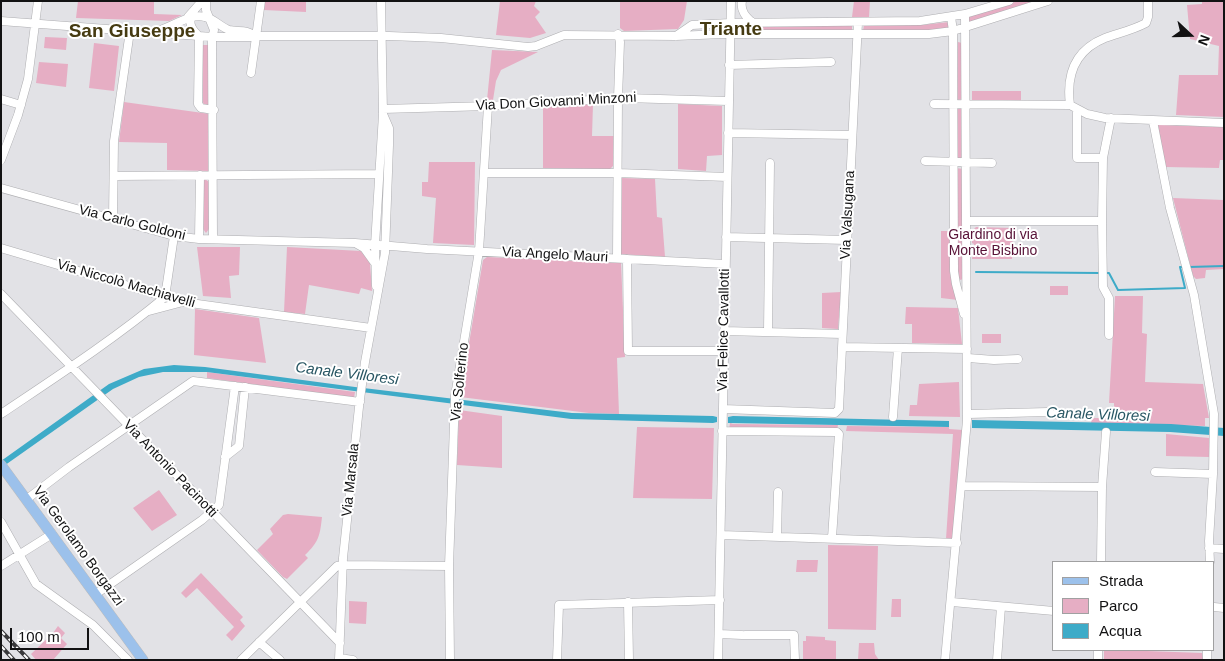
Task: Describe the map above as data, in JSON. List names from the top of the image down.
{
  "streets": {
    "main road": ["Via Gerolamo Borgazzi"],
    "street": [
      "Via Don Giovanni Minzoni",
      "Via Valsugana",
      "Via Carlo Goldoni",
      "Via Angelo Mauri",
      "Via Niccolò Machiavelli",
      "Via Felice Cavallotti",
      "Via Solferino",
      "Via Antonio Pacinotti",
      "Via Marsala"
    ]
  },
  "crossings": [
    ["Via Don Giovanni Minzoni", "Via Felice Cavallotti"],
    ["Via Don Giovanni Minzoni", "Via Solferino"],
    ["Via Don Giovanni Minzoni", "Via Marsala"],
    ["Via Valsugana", "Via Felice Cavallotti"],
    ["Via Carlo Goldoni", "Via Angelo Mauri"],
    ["Via Carlo Goldoni", "Via Marsala"],
    ["Via Angelo Mauri", "Via Felice Cavallotti"],
    ["Via Angelo Mauri", "Via Solferino"],
    ["Via Angelo Mauri", "Via Marsala"],
    ["Via Niccolò Machiavelli", "Via Marsala"],
    ["Via Antonio Pacinotti", "Via Marsala"]
  ],
  "districts": ["Triante", "San Giuseppe"],
  "water": ["Canale Villoresi"],
  "parks": ["Giardino di via Monte Bisbino"],
  "legend": ["Strada", "Parco", "Acqua"],
  "scale_bar": "100 m",
  "north": "right"
}
